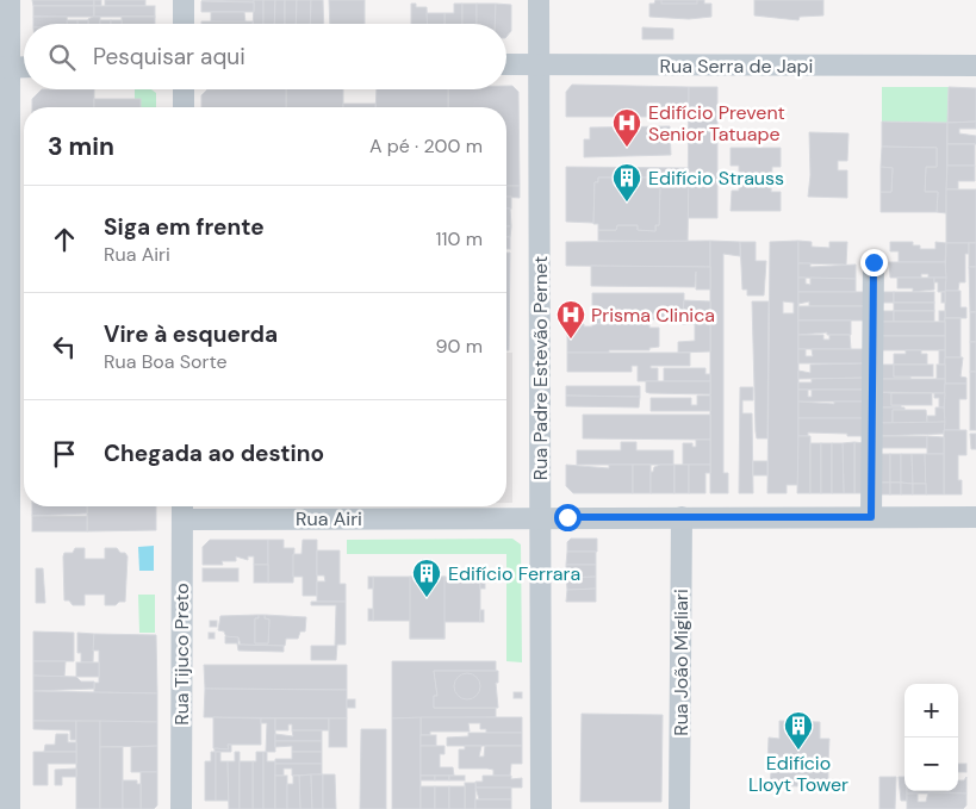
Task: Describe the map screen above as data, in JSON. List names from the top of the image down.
{
  "streets": {
    "street": [
      "Rua Serra de Japi",
      "Rua Padre Estevão Pernet",
      "Rua Airi",
      "Rua Tijuco Preto",
      "Rua João Migliari"
    ]
  },
  "crossings": [
    ["Rua Serra de Japi", "Rua Padre Estevão Pernet"],
    ["Rua Padre Estevão Pernet", "Rua Airi"],
    ["Rua Airi", "Rua Tijuco Preto"],
    ["Rua Airi", "Rua João Migliari"]
  ],
  "places": {
    "hospital": ["Edifício Prevent Senior Tatuape", "Prisma Clinica"],
    "building": ["Edifício Strauss", "Edifício Ferrara", "Edifício Lloyt Tower"]
  },
  "page": {
    "search": "Pesquisar aqui",
    "heading": ["3 min", "A pé · 200 m"],
    "list": [
      ["Siga em frente", "Rua Airi", "110 m"],
      ["Vire à esquerda", "Rua Boa Sorte", "90 m"],
      "Chegada ao destino"
    ],
    "map_buttons": ["+", "−"]
  }
}
